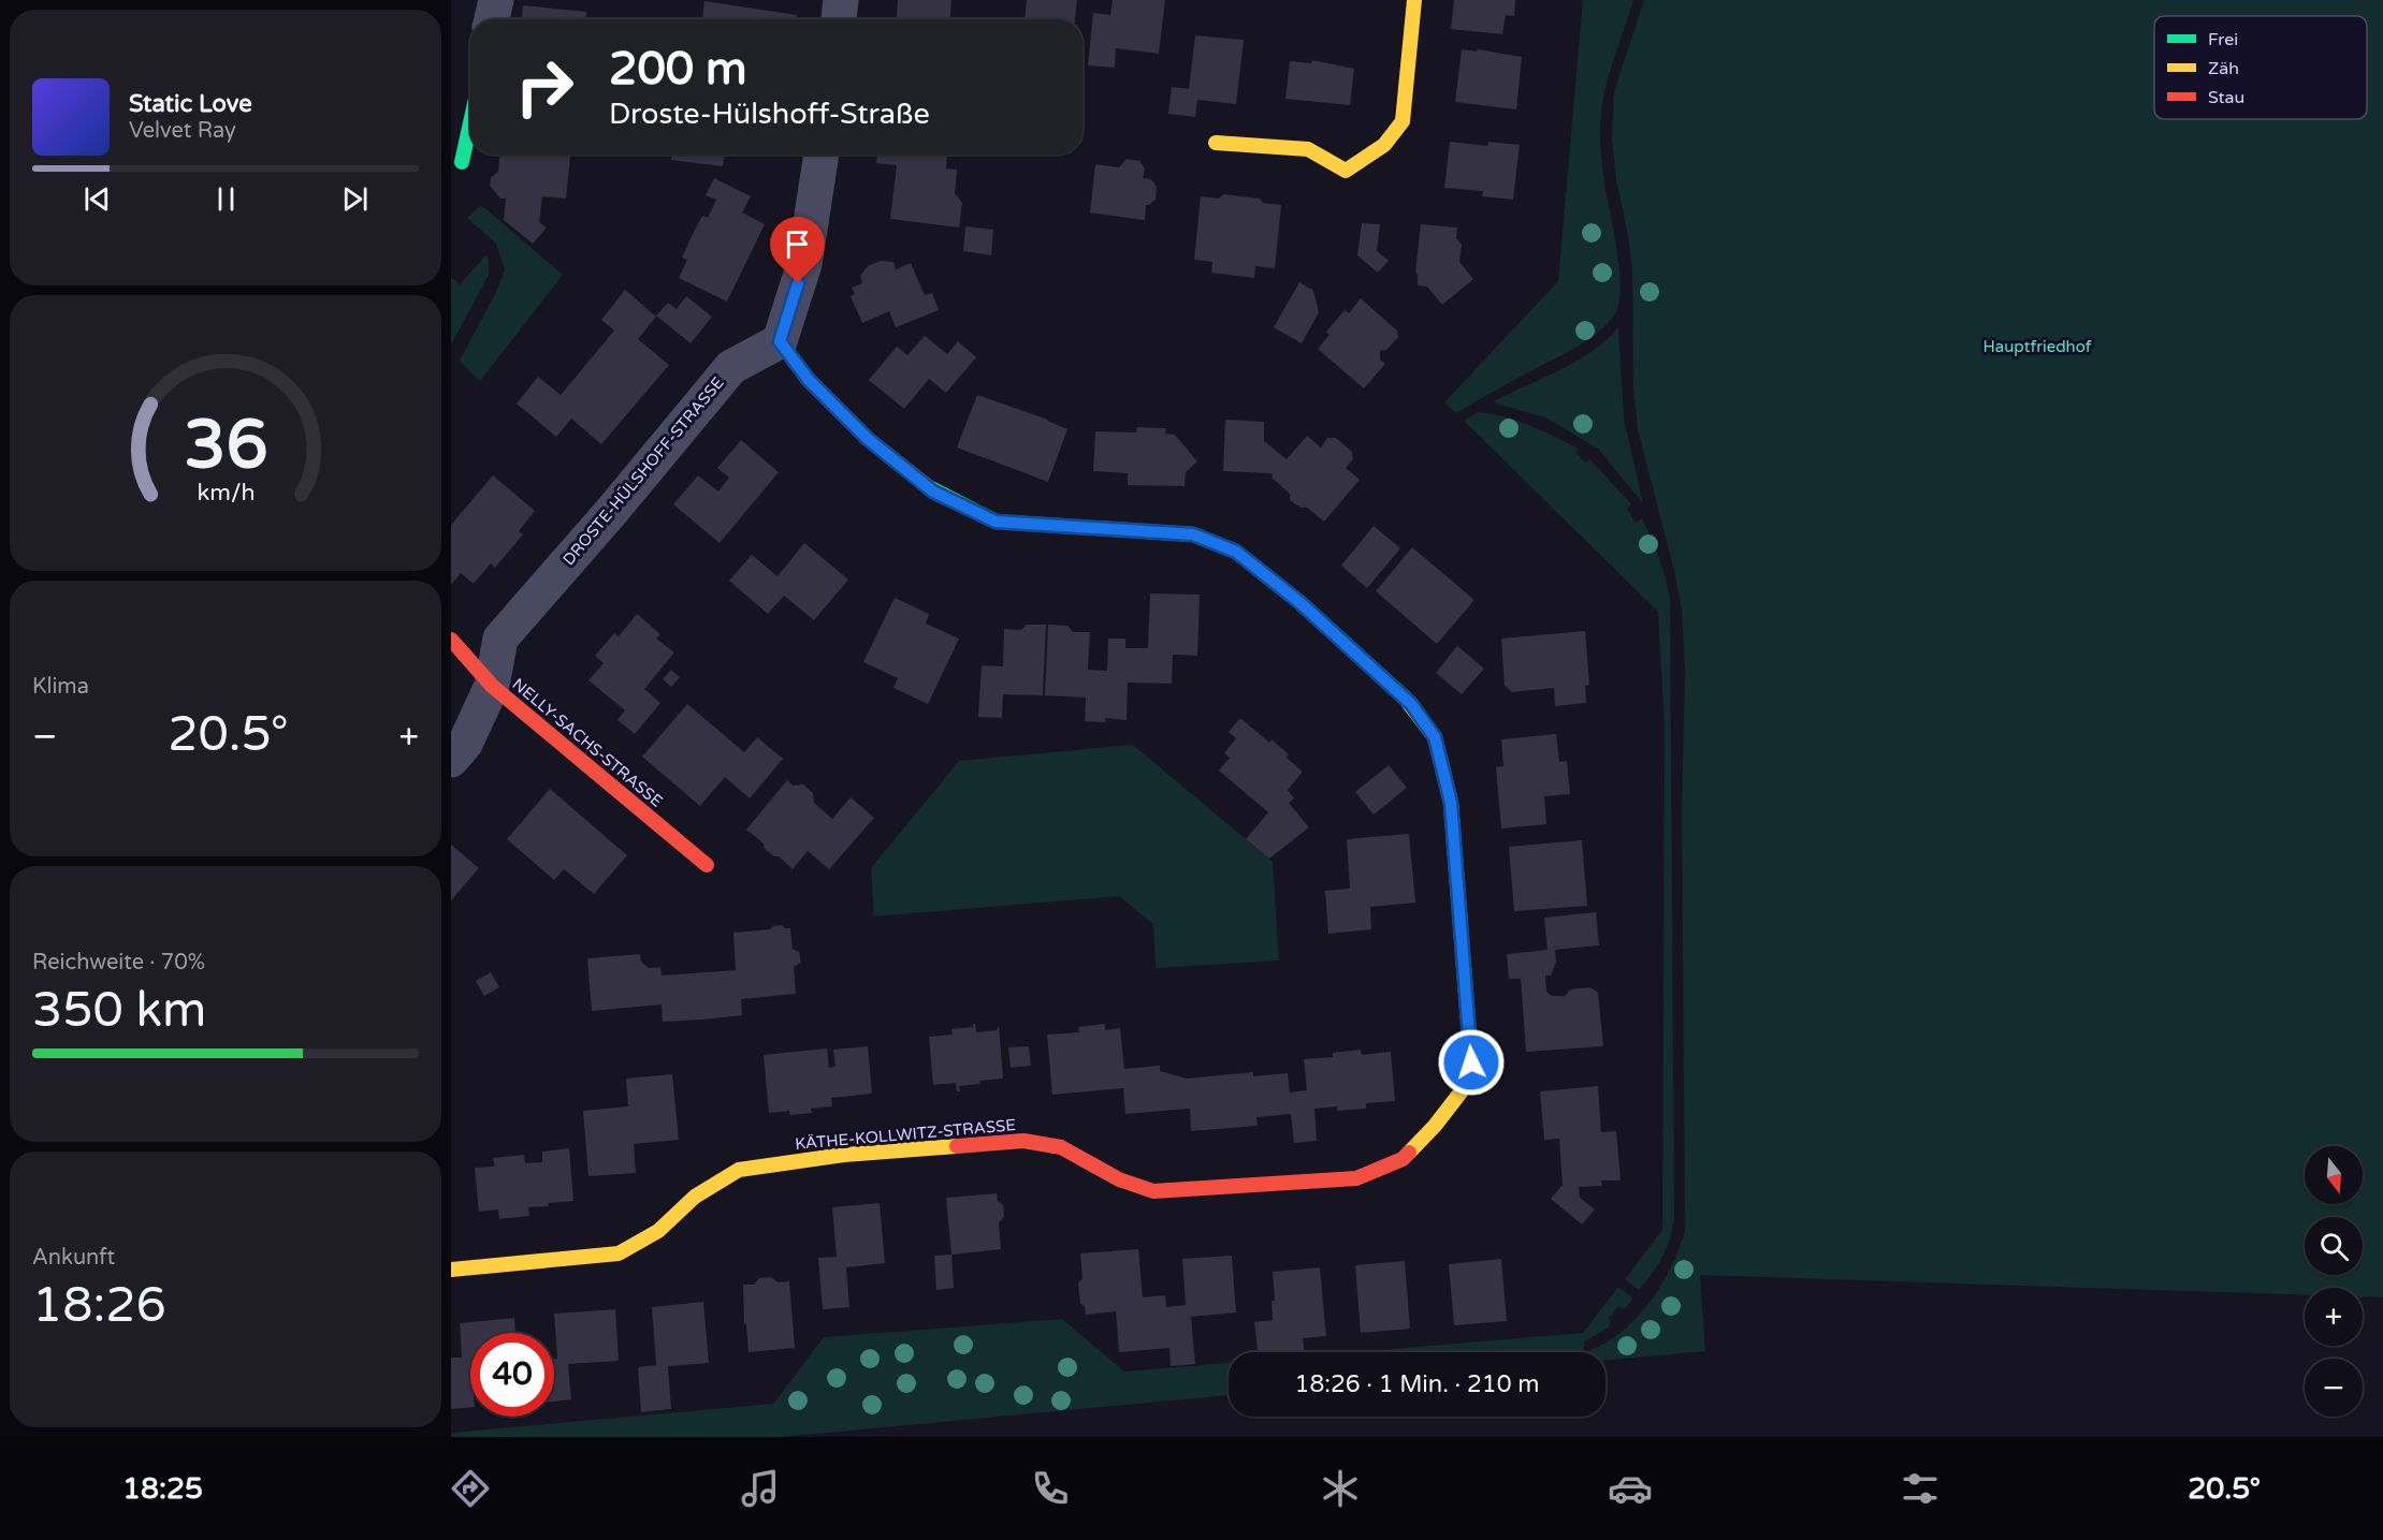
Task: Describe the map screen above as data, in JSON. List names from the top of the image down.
{
  "streets": {
    "street": ["DROSTE-HÜLSHOFF-STRASSE", "NELLY-SACHS-STRASSE", "KÄTHE-KOLLWITZ-STRASSE"]
  },
  "crossings": [
    ["DROSTE-HÜLSHOFF-STRASSE", "NELLY-SACHS-STRASSE"],
    ["DROSTE-HÜLSHOFF-STRASSE", "KÄTHE-KOLLWITZ-STRASSE"]
  ],
  "parks": ["Hauptfriedhof"],
  "legend": ["Frei", "Zäh", "Stau"],
  "north": "bottom",
  "page": {
    "turn": ["200 m", "Droste-Hülshoff-Straße"],
    "song": ["Static Love", "Velvet Ray"],
    "tile": [
      "Klima",
      ["Reichweite · 70%", "350 km"],
      ["Ankunft", "18:26"]
    ],
    "heat": ["−", "20.5°", "+"],
    "map_buttons": ["+", "−"],
    "limit": "40",
    "trip": "18:26 · 1 Min. · 210 m",
    "tabs": ["18:25", "20.5°"],
    "gauge": ["36", "km/h"]
  }
}
